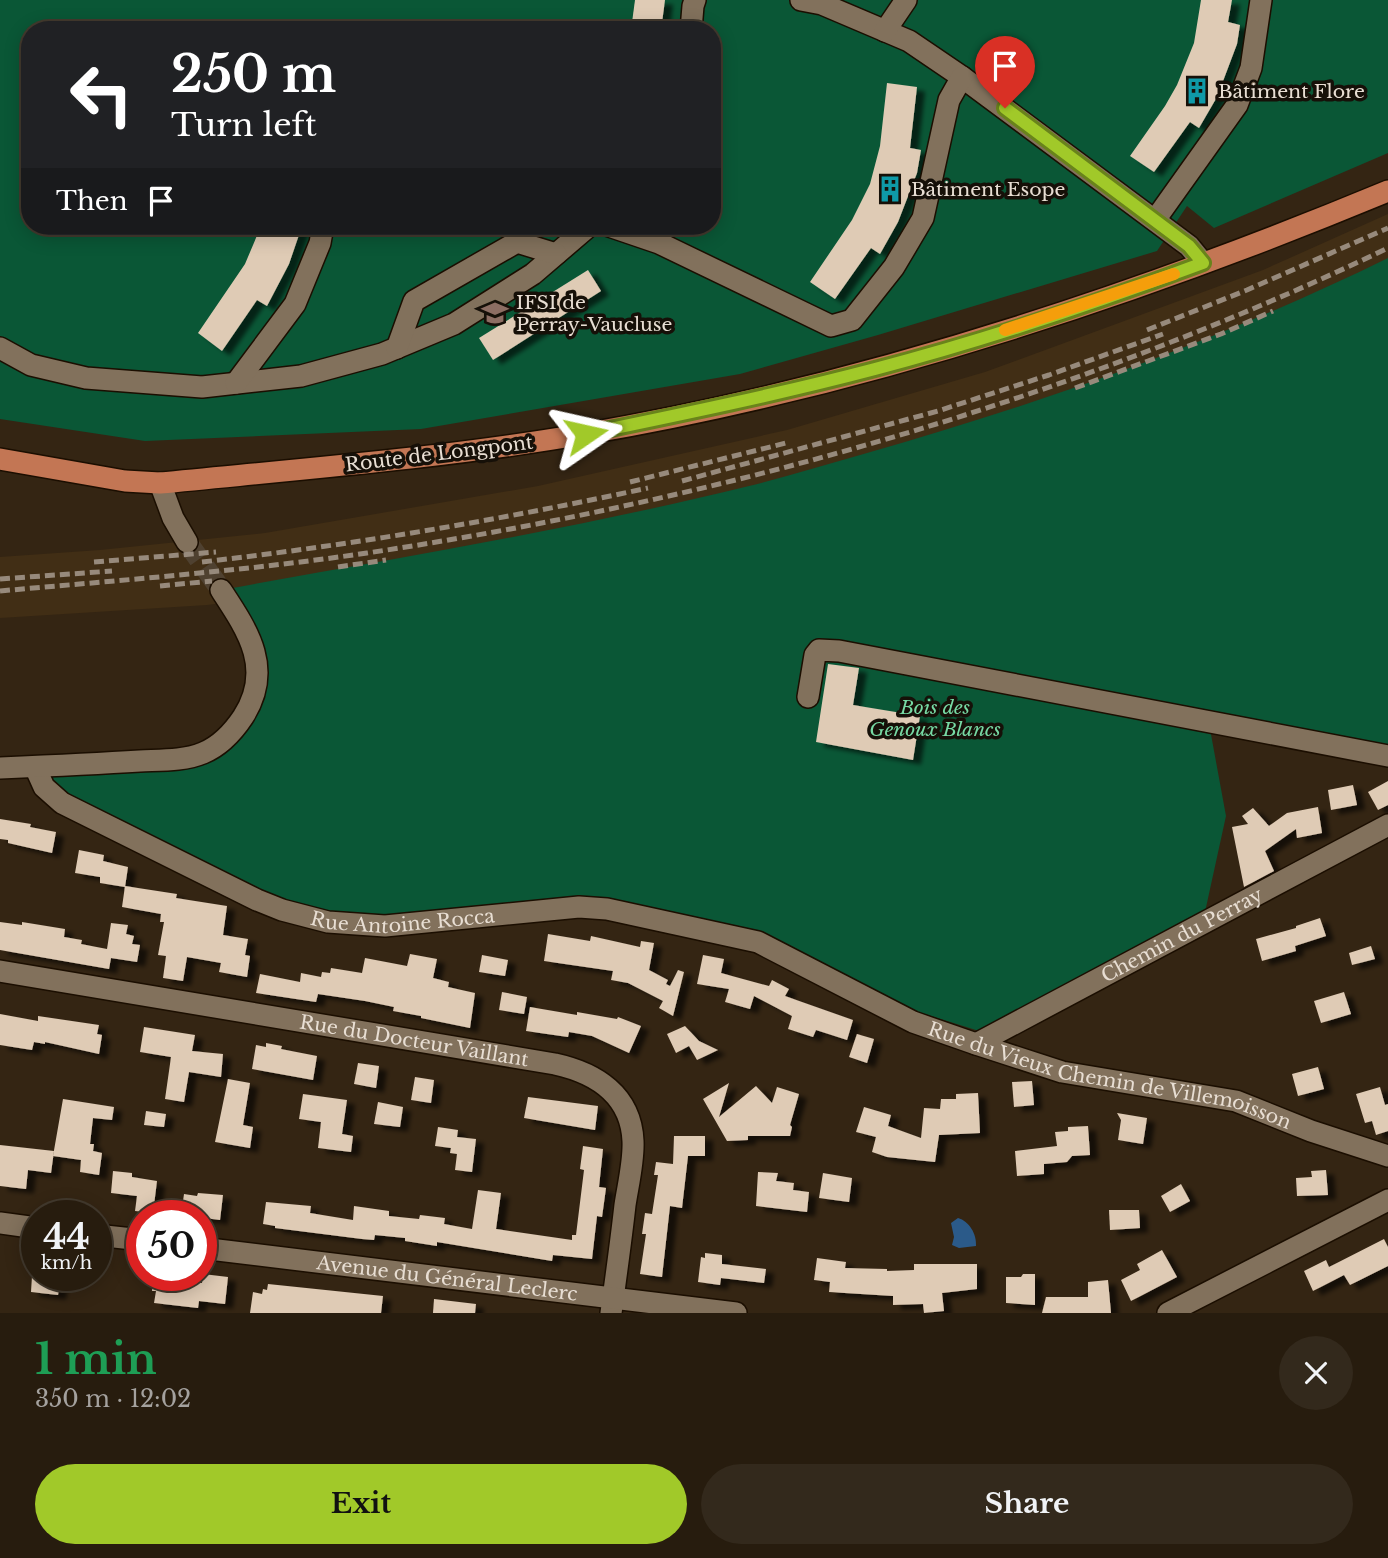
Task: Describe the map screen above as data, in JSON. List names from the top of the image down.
{
  "streets": {
    "main road": ["Route de Longpont"],
    "street": [
      "Rue Antoine Rocca",
      "Chemin du Perray",
      "Rue du Docteur Vaillant",
      "Rue du Vieux Chemin de Villemoisson",
      "Avenue du Général Leclerc"
    ]
  },
  "crossings": [
    ["Rue Antoine Rocca", "Rue du Vieux Chemin de Villemoisson"],
    ["Chemin du Perray", "Rue du Vieux Chemin de Villemoisson"],
    ["Rue du Docteur Vaillant", "Avenue du Général Leclerc"]
  ],
  "parks": ["Bois des Genoux Blancs"],
  "places": {
    "building": ["Bâtiment Flore", "Bâtiment Esope"],
    "school or university": ["IFSI de Perray-Vaucluse"]
  },
  "page": {
    "turn": ["250 m", "Turn left"],
    "then": "Then",
    "speed": "44 km/h",
    "limit": "50",
    "heading": ["1 min", "350 m · 12:02"],
    "buttons": ["Exit", "Share"]
  }
}
